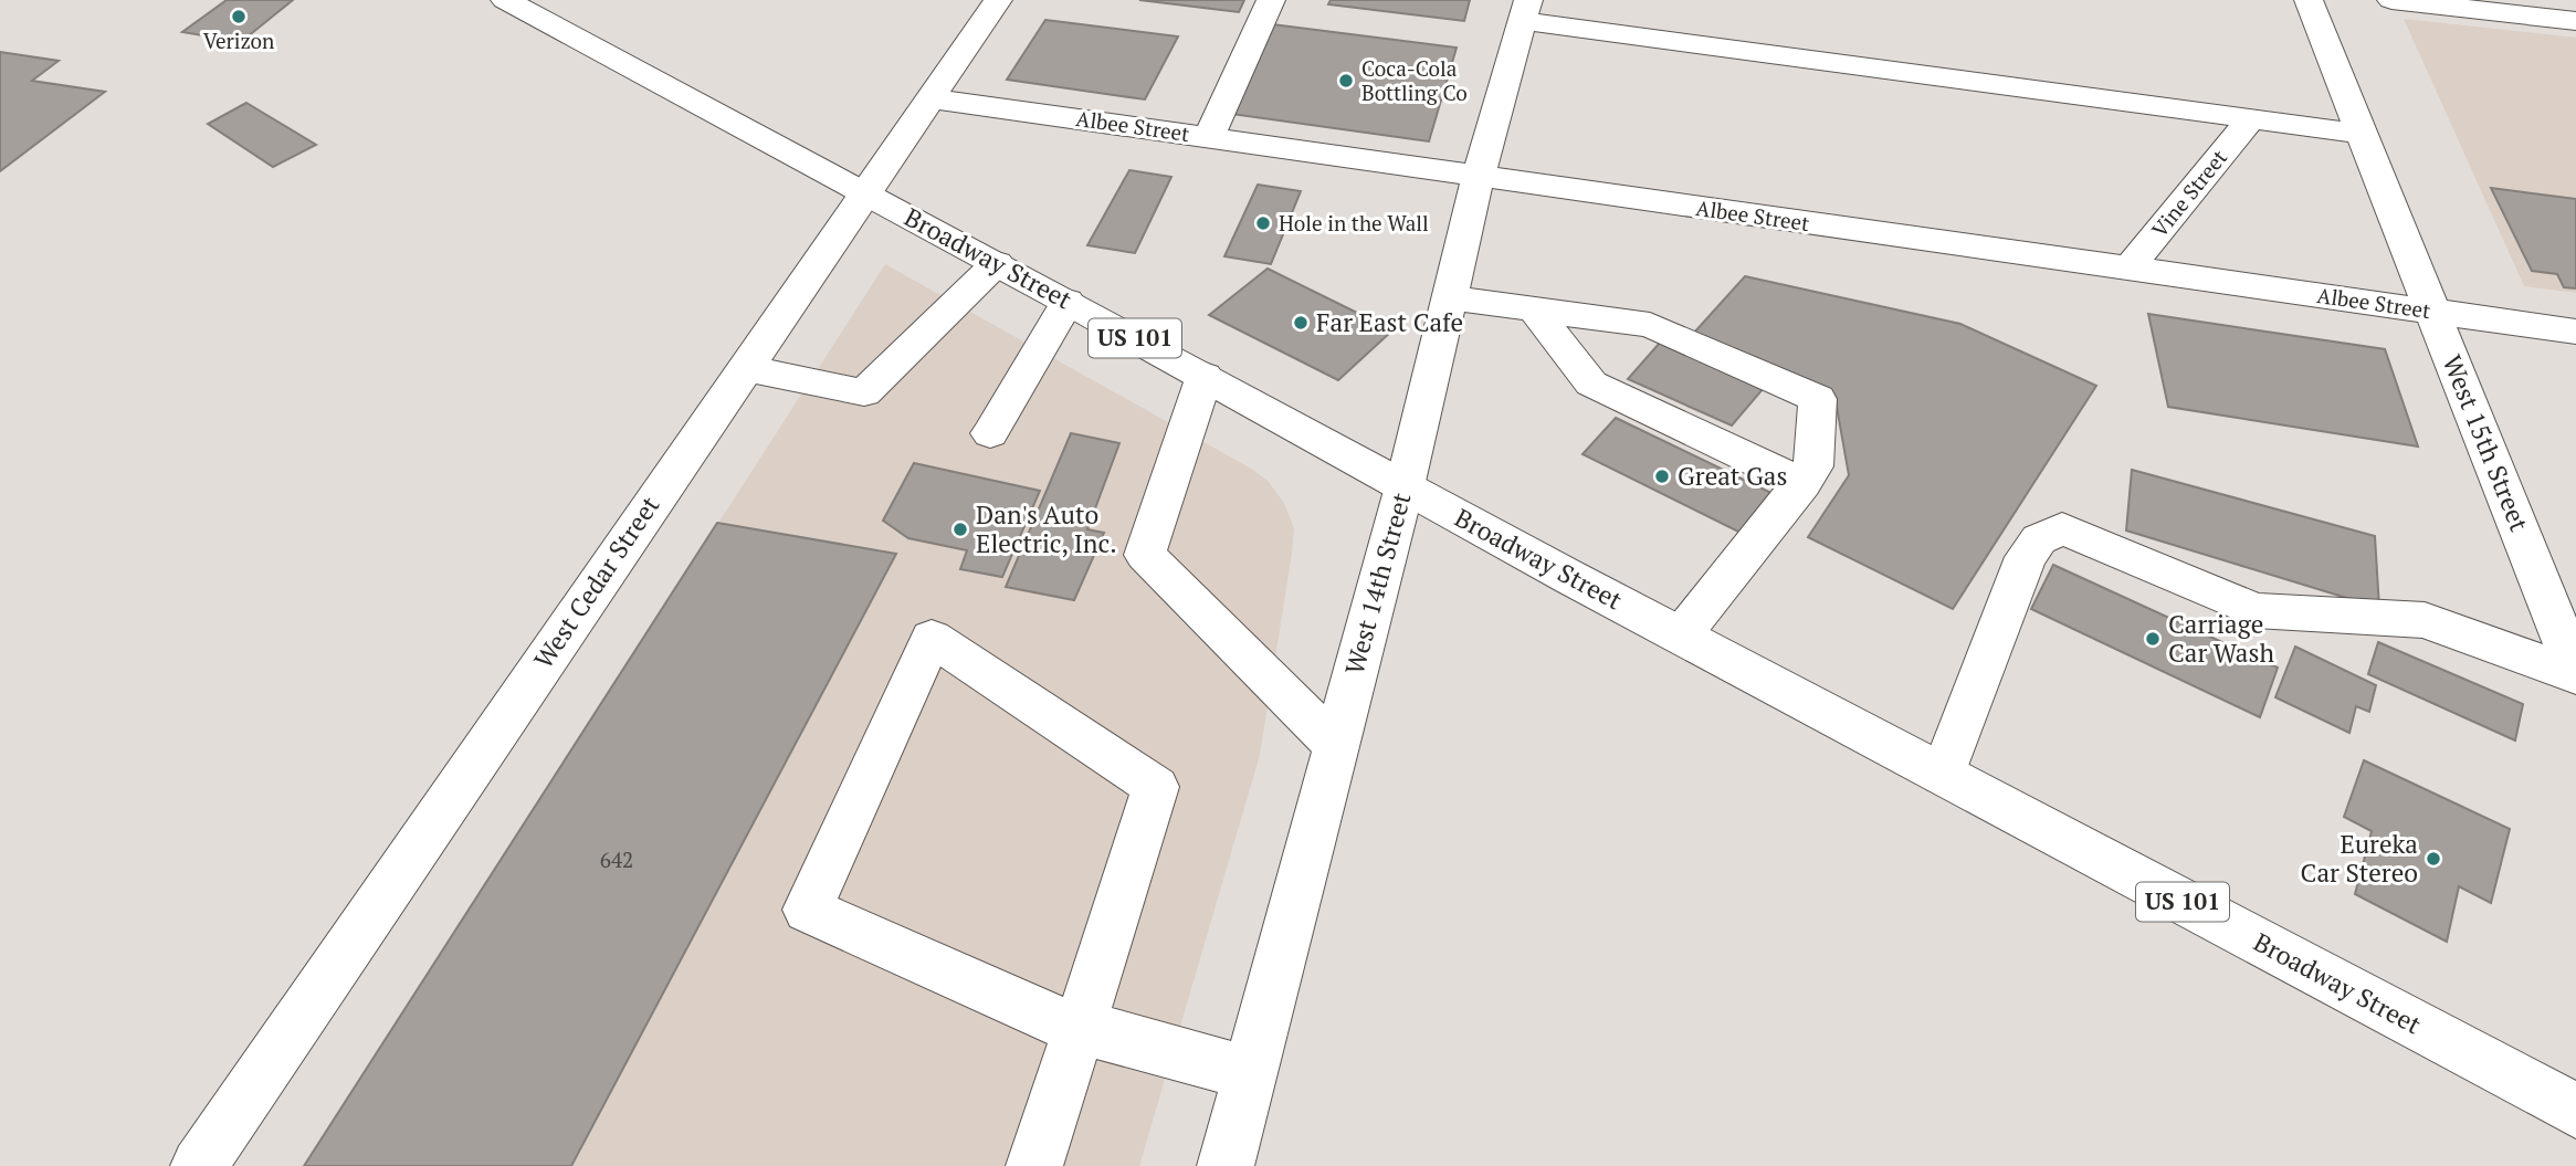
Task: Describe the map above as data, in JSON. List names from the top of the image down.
{
  "streets": {
    "main road": [
      "Albee Street",
      "Vine Street",
      "Broadway Street",
      "US 101",
      "West 15th Street",
      "West Cedar Street",
      "West 14th Street"
    ]
  },
  "crossings": [
    ["Albee Street", "Vine Street"],
    ["Albee Street", "West 15th Street"],
    ["Albee Street", "West Cedar Street"],
    ["Albee Street", "West 14th Street"],
    ["Broadway Street", "West Cedar Street"],
    ["Broadway Street", "West 14th Street"]
  ],
  "places": [
    "Verizon",
    "Coca-Cola Bottling Co",
    "Hole in the Wall",
    "Far East Cafe",
    "Great Gas",
    "Dan's Auto Electric, Inc.",
    "Carriage Car Wash",
    "Eureka Car Stereo"
  ],
  "house_numbers": ["642"]
}
